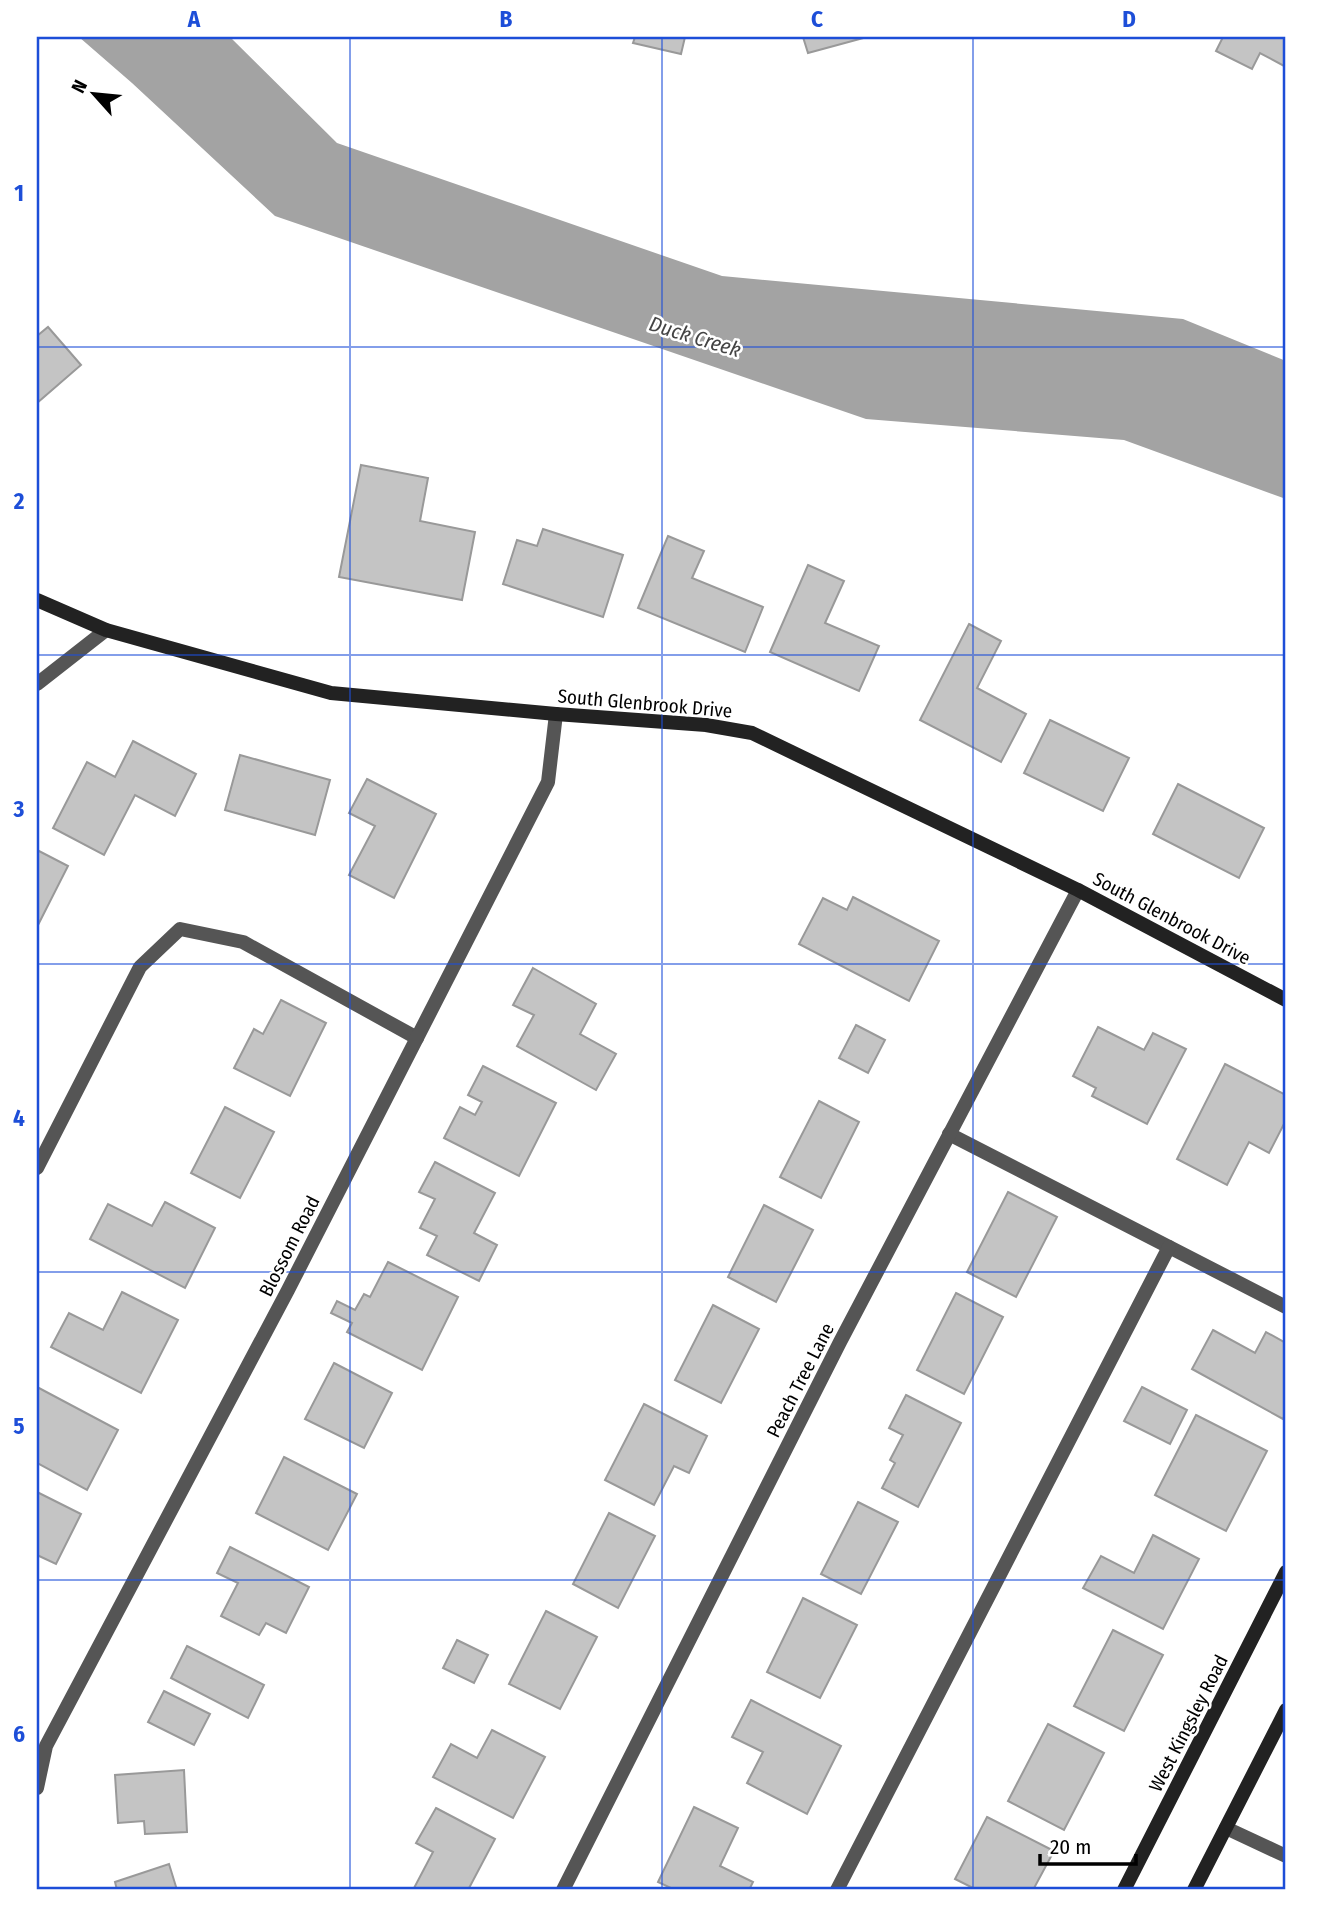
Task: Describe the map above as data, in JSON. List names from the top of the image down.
{
  "streets": {
    "street": [
      "South Glenbrook Drive",
      "Blossom Road",
      "Peach Tree Lane",
      "West Kingsley Road"
    ]
  },
  "crossings": [
    ["South Glenbrook Drive", "Blossom Road"],
    ["South Glenbrook Drive", "Peach Tree Lane"]
  ],
  "water": ["Duck Creek"],
  "scale_bar": "20 m",
  "north": "top left",
  "grid": {
    "columns": [
      "A",
      "B",
      "C",
      "D"
    ],
    "rows": [
      "1",
      "2",
      "3",
      "4",
      "5",
      "6"
    ]
  }
}
